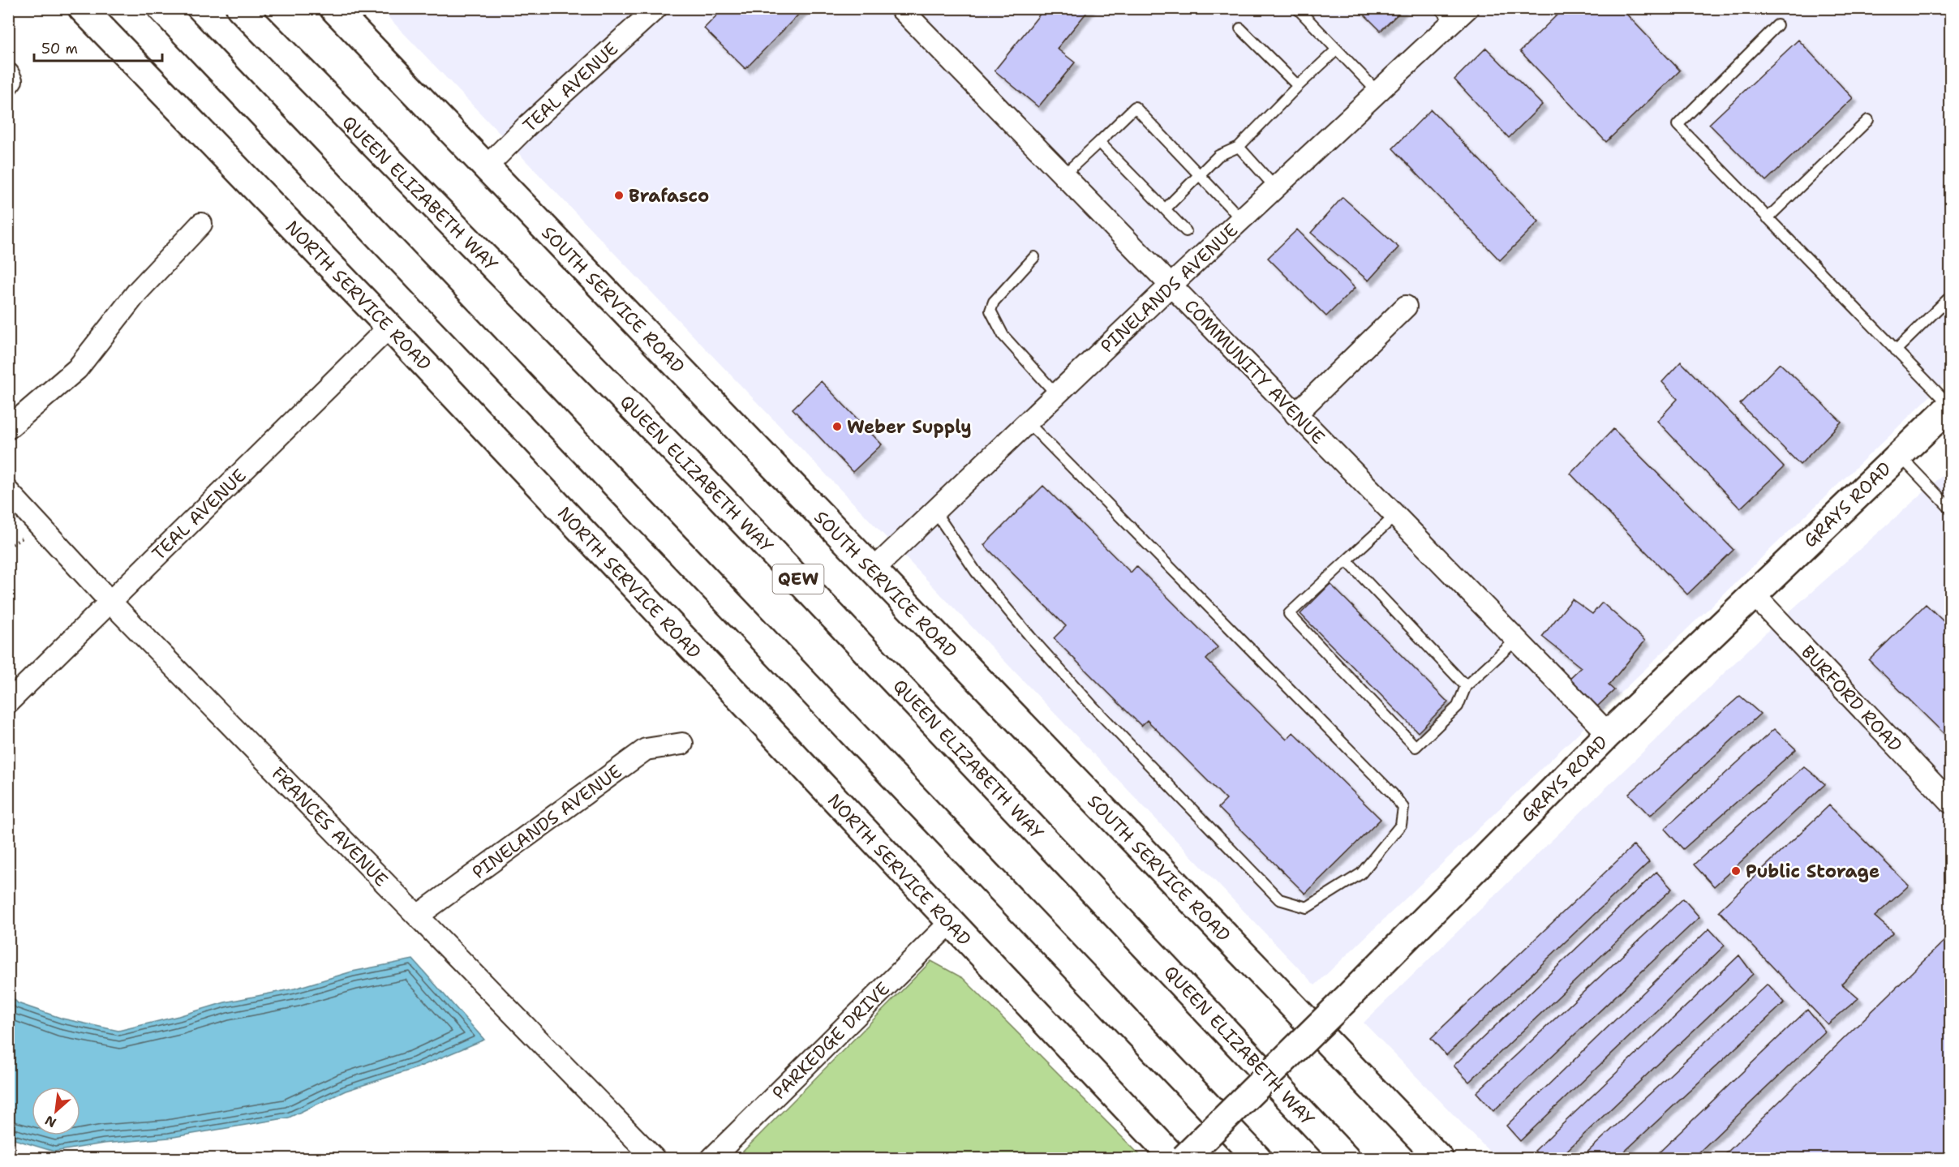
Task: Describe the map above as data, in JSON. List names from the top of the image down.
{
  "streets": {
    "main road": [
      "QUEEN ELIZABETH WAY",
      "NORTH SERVICE ROAD",
      "SOUTH SERVICE ROAD",
      "GRAYS ROAD",
      "QEW"
    ],
    "street": [
      "TEAL AVENUE",
      "PINELANDS AVENUE",
      "COMMUNITY AVENUE",
      "BURFORD ROAD",
      "FRANCES AVENUE",
      "PARKEDGE DRIVE"
    ]
  },
  "crossings": [
    ["TEAL AVENUE", "NORTH SERVICE ROAD"],
    ["TEAL AVENUE", "SOUTH SERVICE ROAD"],
    ["TEAL AVENUE", "FRANCES AVENUE"],
    ["PINELANDS AVENUE", "SOUTH SERVICE ROAD"],
    ["PINELANDS AVENUE", "COMMUNITY AVENUE"],
    ["PINELANDS AVENUE", "FRANCES AVENUE"],
    ["NORTH SERVICE ROAD", "PARKEDGE DRIVE"],
    ["COMMUNITY AVENUE", "GRAYS ROAD"],
    ["GRAYS ROAD", "BURFORD ROAD"]
  ],
  "places": ["Brafasco", "Weber Supply", "Public Storage"],
  "scale_bar": "50 m",
  "north": "bottom left"
}
